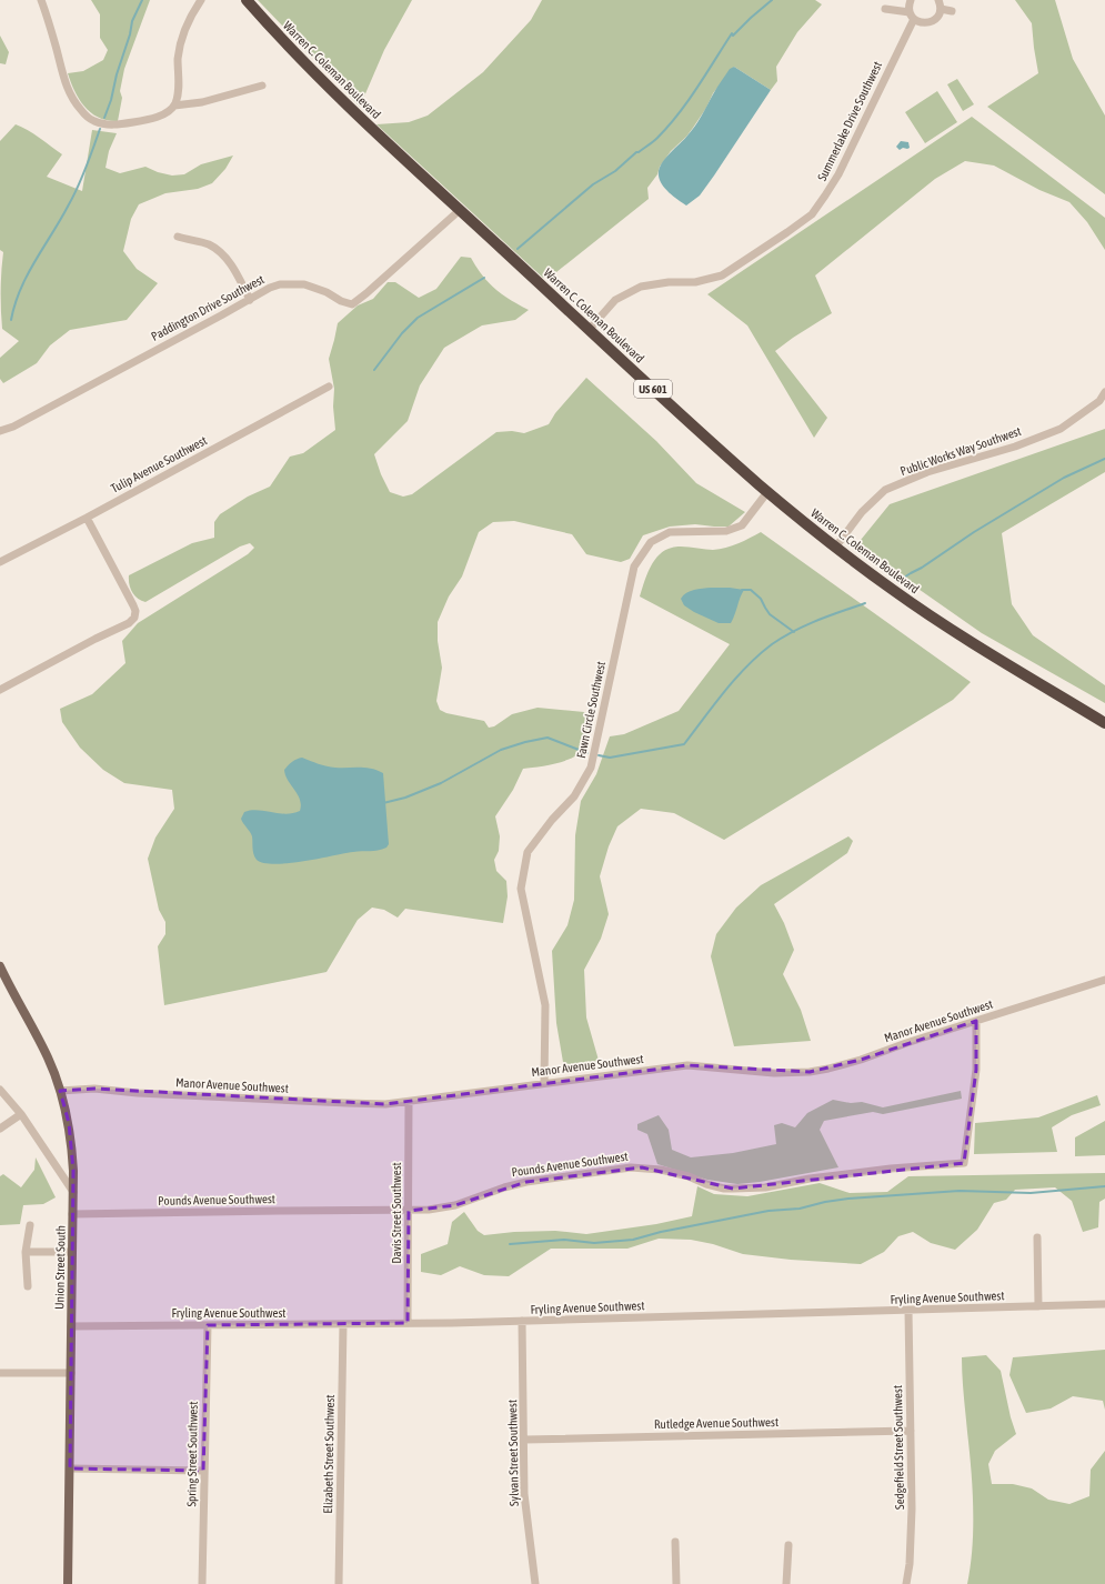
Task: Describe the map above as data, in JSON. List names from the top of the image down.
{
  "streets": {
    "highway": ["Warren C. Coleman Boulevard", "US 601"],
    "main road": ["Union Street South"],
    "street": [
      "Summerlake Drive Southwest",
      "Paddington Drive Southwest",
      "Public Works Way Southwest",
      "Tulip Avenue Southwest",
      "Fawn Circle Southwest",
      "Manor Avenue Southwest",
      "Pounds Avenue Southwest",
      "Davis Street Southwest",
      "Fryling Avenue Southwest",
      "Rutledge Avenue Southwest",
      "Sedgefield Street Southwest",
      "Sylvan Street Southwest",
      "Spring Street Southwest",
      "Elizabeth Street Southwest"
    ]
  },
  "crossings": [
    ["Warren C. Coleman Boulevard", "Summerlake Drive Southwest"],
    ["Warren C. Coleman Boulevard", "Paddington Drive Southwest"],
    ["Warren C. Coleman Boulevard", "Public Works Way Southwest"],
    ["Warren C. Coleman Boulevard", "Fawn Circle Southwest"],
    ["Fawn Circle Southwest", "Manor Avenue Southwest"],
    ["Manor Avenue Southwest", "Pounds Avenue Southwest"],
    ["Manor Avenue Southwest", "Davis Street Southwest"],
    ["Manor Avenue Southwest", "Union Street South"],
    ["Pounds Avenue Southwest", "Davis Street Southwest"],
    ["Pounds Avenue Southwest", "Union Street South"],
    ["Davis Street Southwest", "Fryling Avenue Southwest"],
    ["Union Street South", "Fryling Avenue Southwest"],
    ["Fryling Avenue Southwest", "Sedgefield Street Southwest"],
    ["Fryling Avenue Southwest", "Sylvan Street Southwest"],
    ["Fryling Avenue Southwest", "Spring Street Southwest"],
    ["Fryling Avenue Southwest", "Elizabeth Street Southwest"],
    ["Rutledge Avenue Southwest", "Sedgefield Street Southwest"],
    ["Rutledge Avenue Southwest", "Sylvan Street Southwest"]
  ]
}
